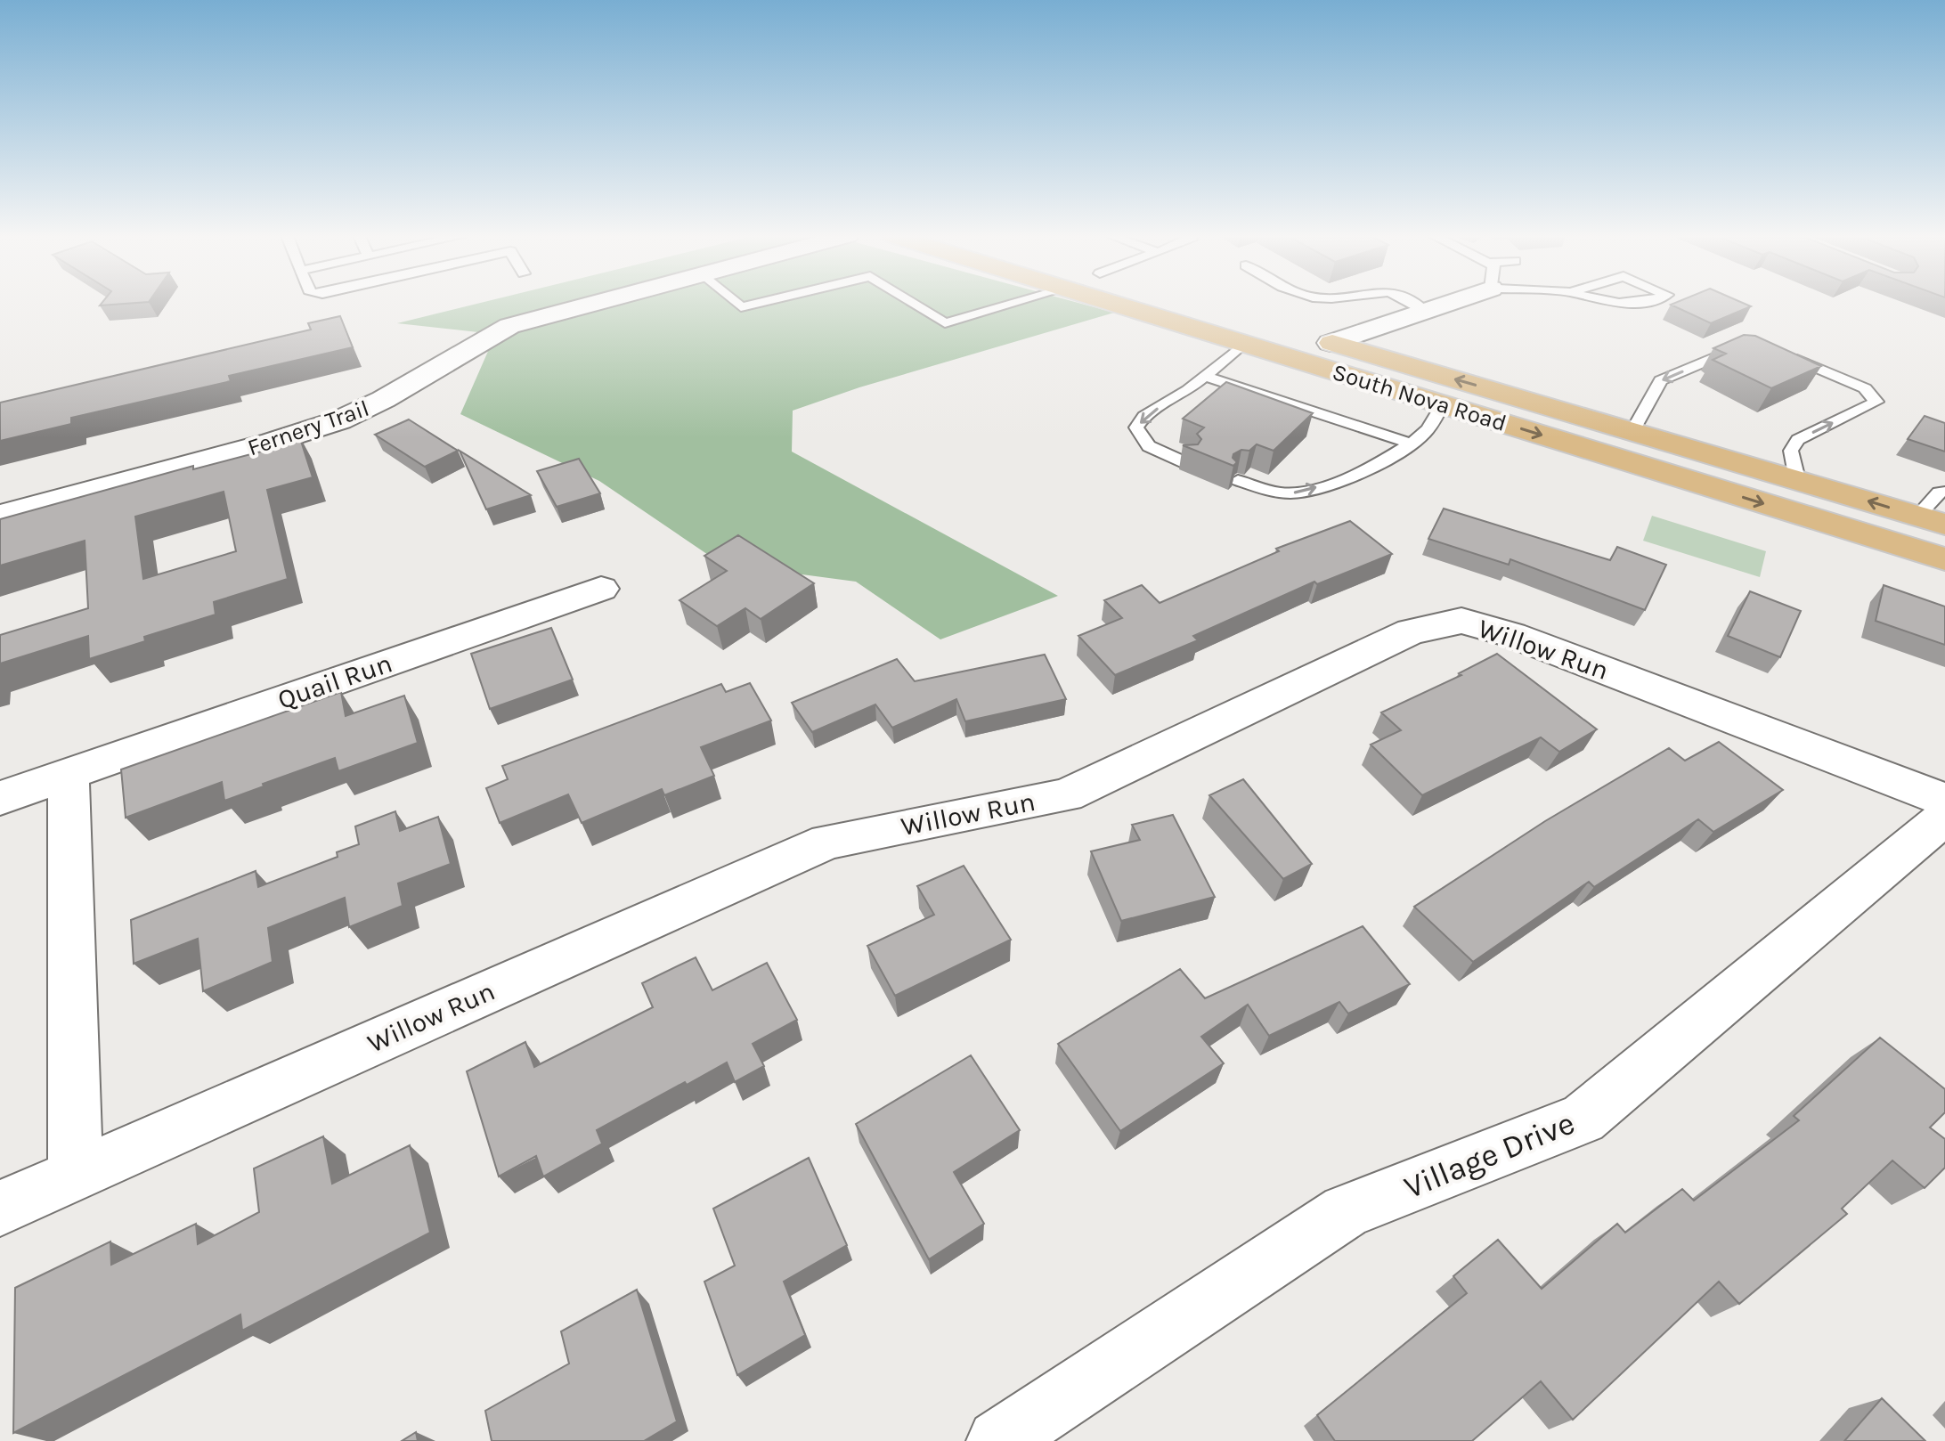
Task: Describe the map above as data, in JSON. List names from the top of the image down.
{
  "streets": {
    "main road": ["South Nova Road"],
    "street": [
      "Fernery Trail",
      "Willow Run",
      "Quail Run",
      "Village Drive"
    ]
  }
}
